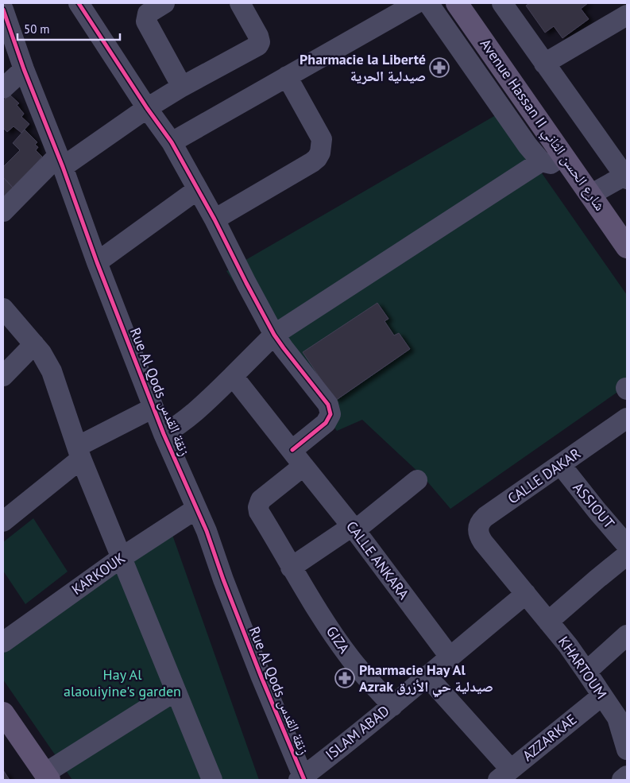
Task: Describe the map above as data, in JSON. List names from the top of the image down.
{
  "streets": {
    "main road": ["Avenue Hassan II شارع الحسن الثاني"],
    "street": [
      "Rue Al Qods زنقة القدس",
      "CALLE DAKAR",
      "ASSIOUT",
      "CALLE ANKARA",
      "KARKOUK",
      "GIZA",
      "KHARTOUM",
      "ISLAM ABAD",
      "AZZARKAE"
    ]
  },
  "crossings": [
    ["Rue Al Qods زنقة القدس", "KARKOUK"],
    ["Rue Al Qods زنقة القدس", "ISLAM ABAD"],
    ["CALLE DAKAR", "ASSIOUT"],
    ["CALLE DAKAR", "KHARTOUM"],
    ["CALLE ANKARA", "GIZA"],
    ["CALLE ANKARA", "ISLAM ABAD"],
    ["GIZA", "ISLAM ABAD"],
    ["KHARTOUM", "ISLAM ABAD"],
    ["KHARTOUM", "AZZARKAE"]
  ],
  "parks": ["Hay Al alaouiyine's garden"],
  "places": {
    "pharmacy": ["Pharmacie la Liberté صيدلية الحرية", "Pharmacie Hay Al Azrak صيدلية حي الأزرق"]
  },
  "scale_bar": "50 m"
}
